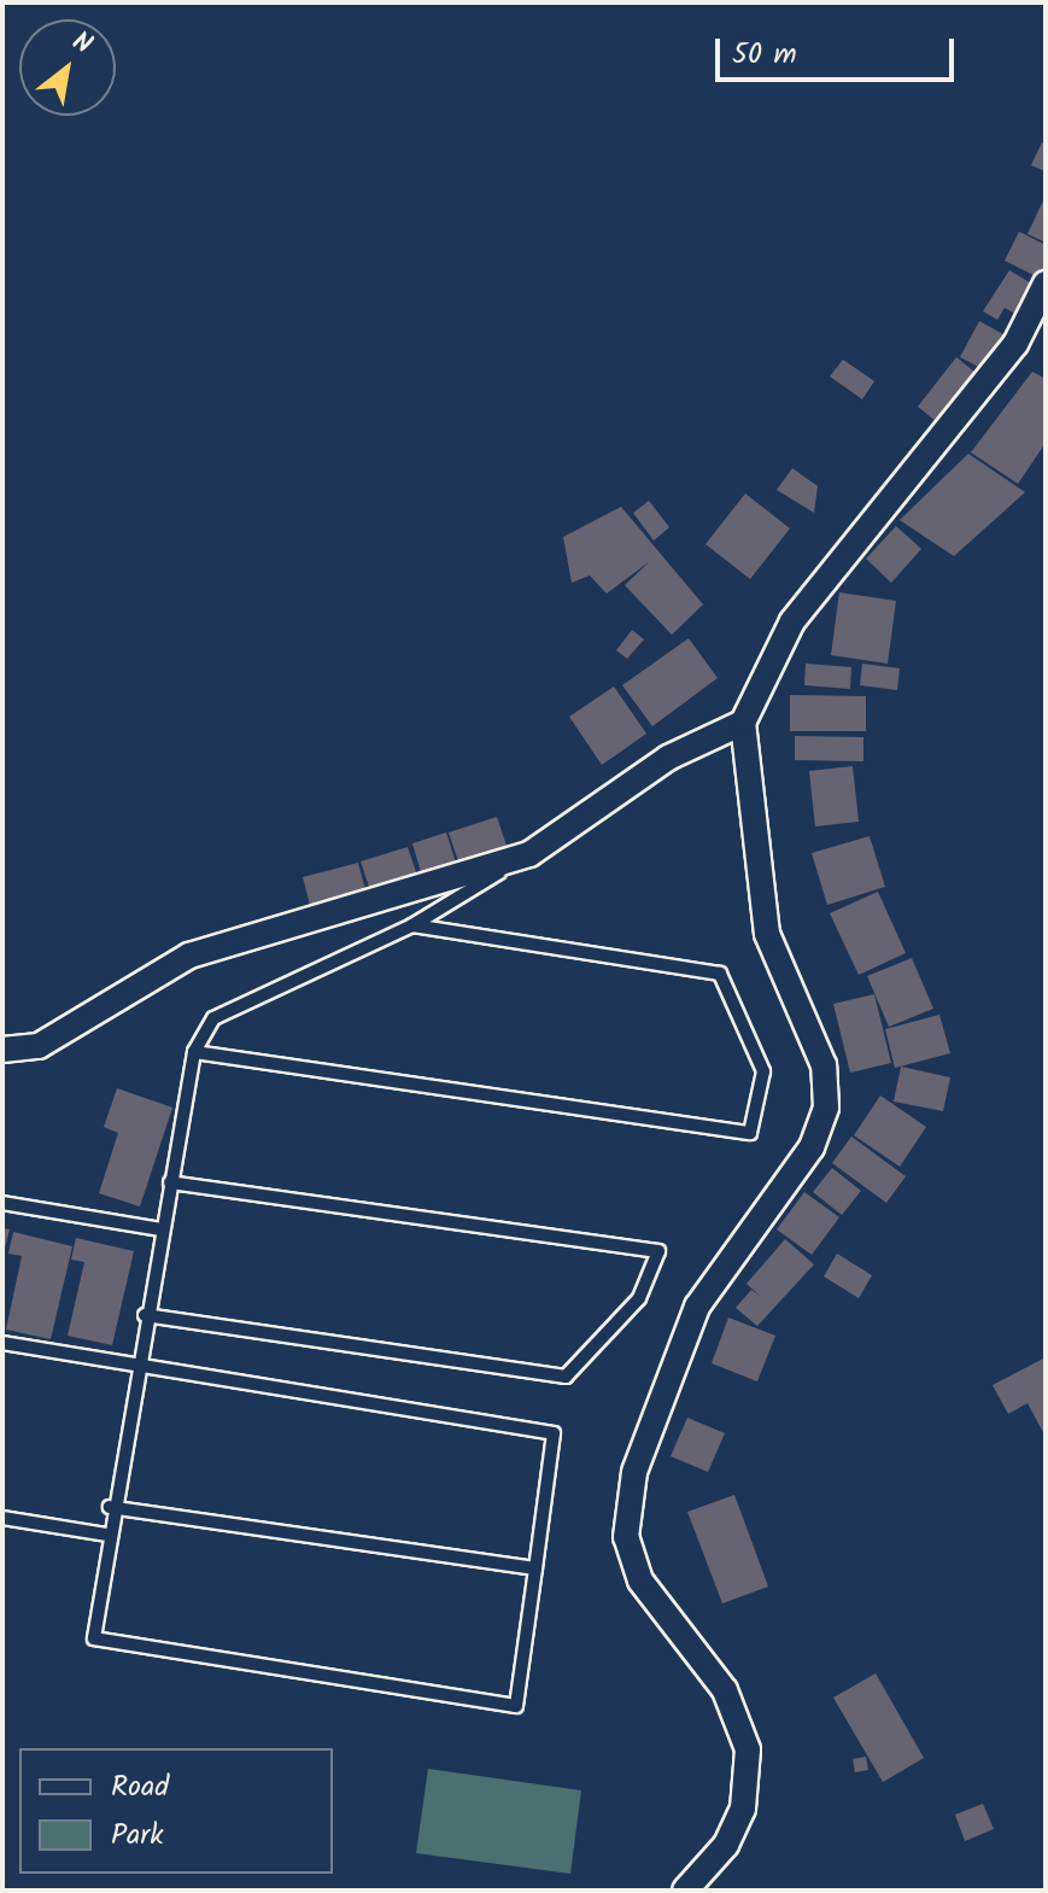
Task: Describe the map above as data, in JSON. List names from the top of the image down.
{
  "legend": ["Road", "Park"],
  "scale_bar": "50 m",
  "north": "top right"
}
